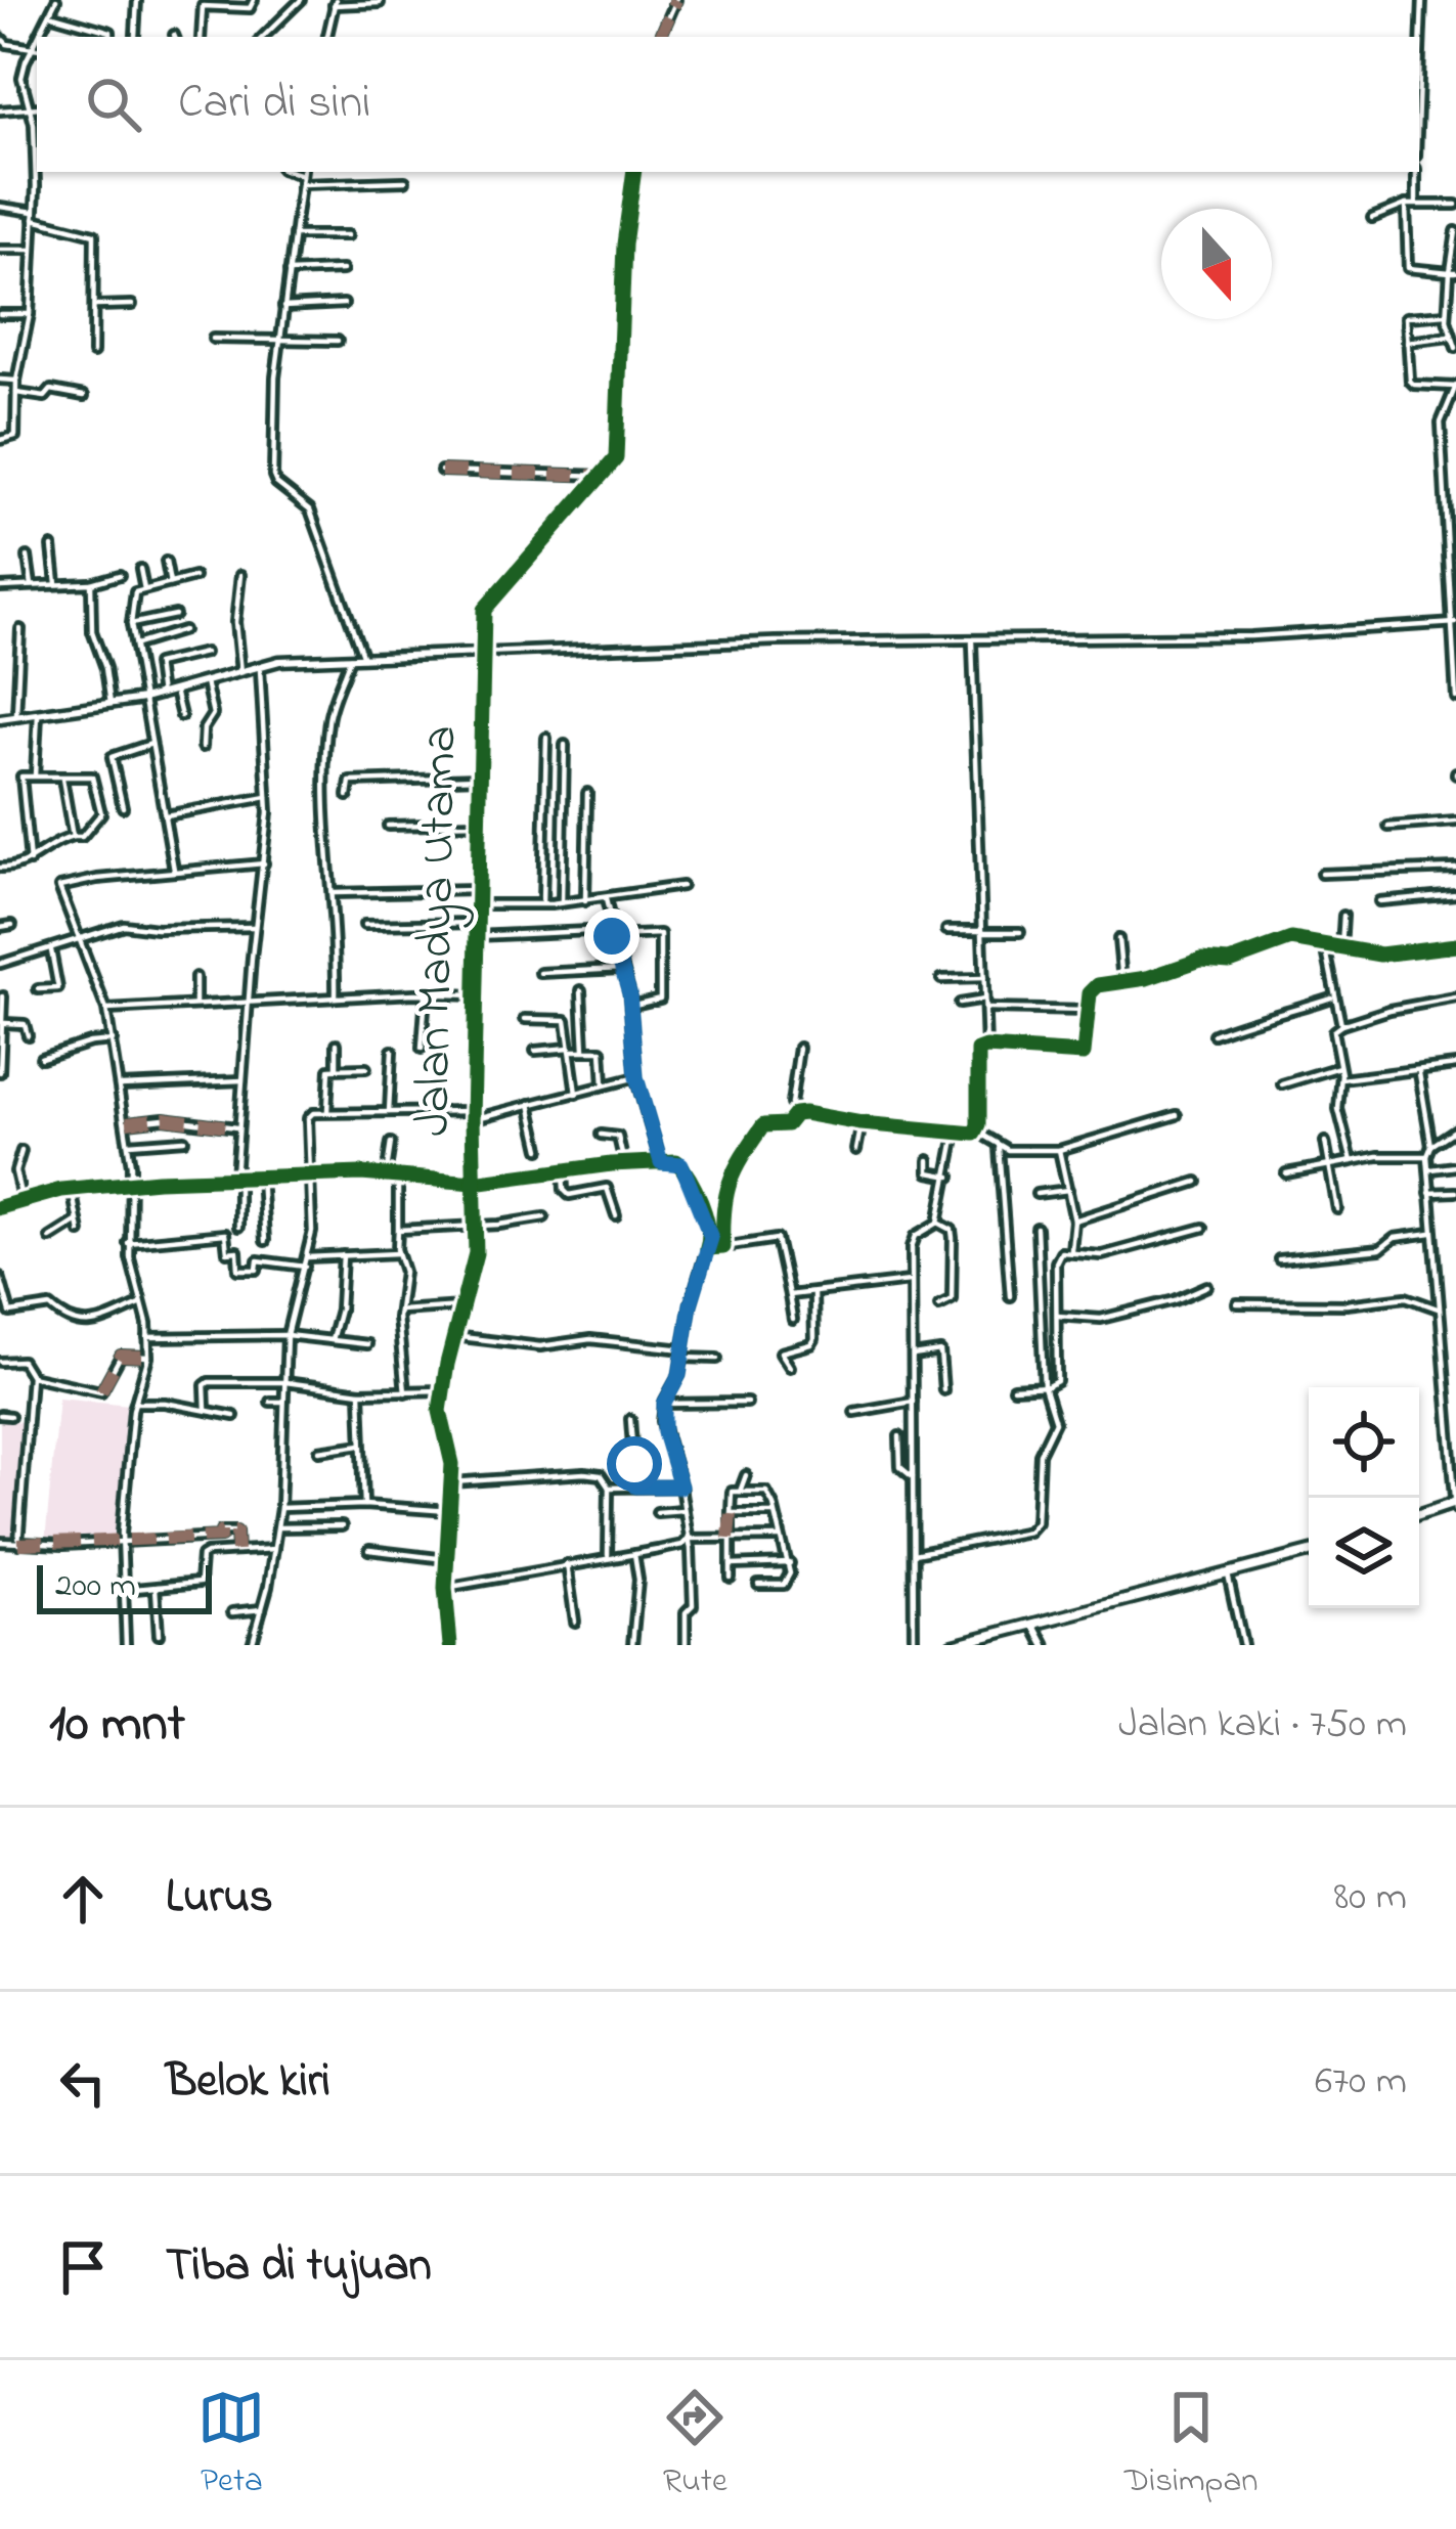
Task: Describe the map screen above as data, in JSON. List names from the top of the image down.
{
  "streets": {
    "street": ["Jalan Madya Utama"]
  },
  "scale_bar": "200 m",
  "north": "bottom",
  "page": {
    "search": "Cari di sini",
    "scale": "200 m",
    "heading": ["10 mnt", "Jalan kaki · 750 m"],
    "list": [
      ["Lurus", "80 m"],
      ["Belok kiri", "670 m"],
      "Tiba di tujuan"
    ],
    "nav": ["Peta", "Rute", "Disimpan"]
  }
}
